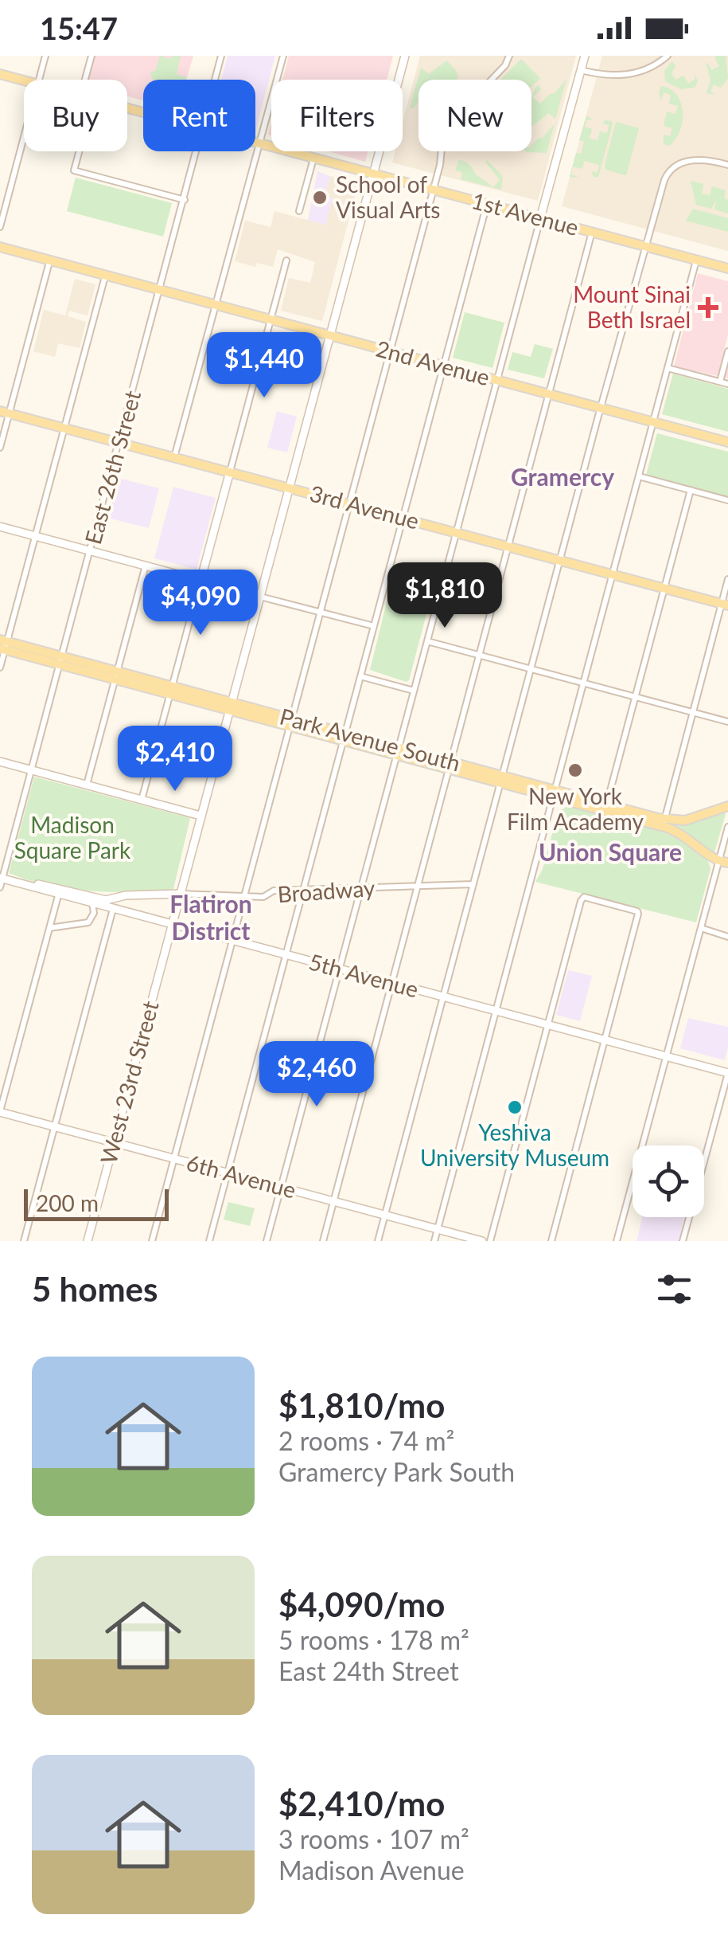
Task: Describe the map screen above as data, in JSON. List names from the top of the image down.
{
  "streets": {
    "main road": [
      "1st Avenue",
      "2nd Avenue",
      "3rd Avenue",
      "Park Avenue South",
      "5th Avenue",
      "West 23rd Street",
      "6th Avenue"
    ],
    "street": ["East 26th Street", "Broadway"]
  },
  "crossings": [
    ["1st Avenue", "West 23rd Street"],
    ["2nd Avenue", "East 26th Street"],
    ["2nd Avenue", "West 23rd Street"],
    ["East 26th Street", "3rd Avenue"],
    ["East 26th Street", "Park Avenue South"],
    ["East 26th Street", "5th Avenue"],
    ["3rd Avenue", "West 23rd Street"],
    ["Park Avenue South", "West 23rd Street"],
    ["Broadway", "West 23rd Street"],
    ["5th Avenue", "West 23rd Street"],
    ["West 23rd Street", "6th Avenue"]
  ],
  "districts": ["Gramercy", "Union Square", "Flatiron District"],
  "parks": ["Madison Square Park"],
  "places": {
    "other": ["School of Visual Arts", "New York Film Academy", "Yeshiva University Museum"],
    "health": ["Mount Sinai Beth Israel"]
  },
  "scale_bar": "200 m",
  "page": {
    "status": "15:47",
    "chip": [
      "Buy",
      "Rent",
      "Filters",
      "New"
    ],
    "price": [
      "$1,440",
      "$1,810",
      "$4,090",
      "$2,410",
      "$2,460"
    ],
    "scale": "200 m",
    "heading": "5 homes",
    "list": [
      {
        "name": "$1,810/mo",
        "note": "2 rooms · 74 m² · Gramercy Park South"
      },
      {
        "name": "$4,090/mo",
        "note": "5 rooms · 178 m² · East 24th Street"
      },
      {
        "name": "$2,410/mo",
        "note": "3 rooms · 107 m² · Madison Avenue"
      }
    ]
  }
}
